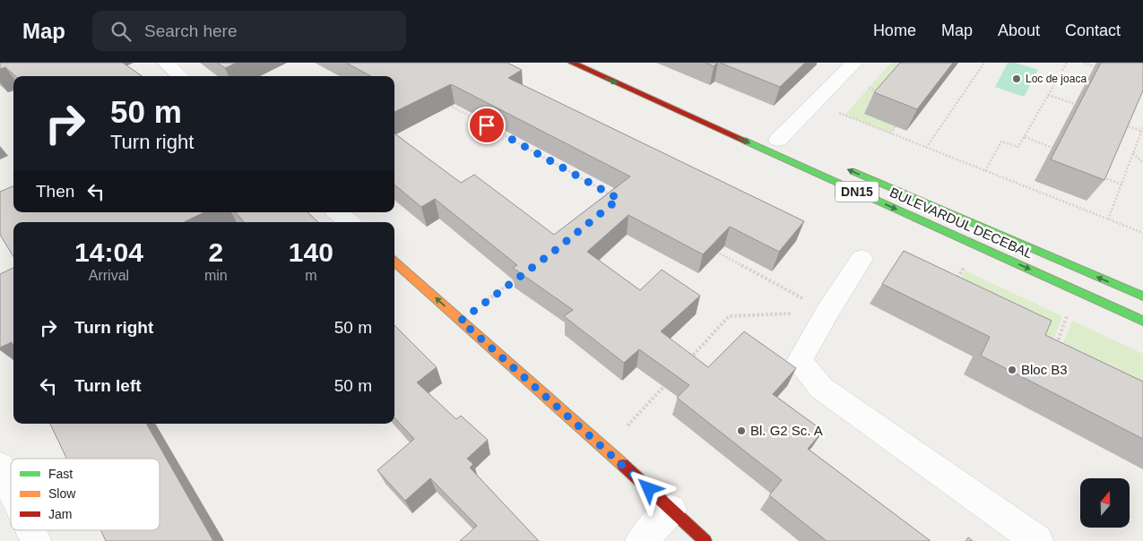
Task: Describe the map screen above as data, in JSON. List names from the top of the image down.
{
  "streets": {
    "main road": ["DN15", "BULEVARDUL DECEBAL"]
  },
  "places": ["Loc de joaca", "Bloc B3", "Bl. G2 Sc. A"],
  "legend": ["Fast", "Slow", "Jam"],
  "north": "top",
  "page": {
    "header": "Map",
    "search": "Search here",
    "nav": [
      "Home",
      "Map",
      "About",
      "Contact"
    ],
    "turn": ["50 m", "Turn right"],
    "then": "Then",
    "eta": [
      "14:04",
      "Arrival",
      "2",
      "min",
      "140",
      "m"
    ],
    "list": [
      {
        "name": "Turn right",
        "value": "50 m"
      },
      {
        "name": "Turn left",
        "value": "50 m"
      }
    ]
  }
}
